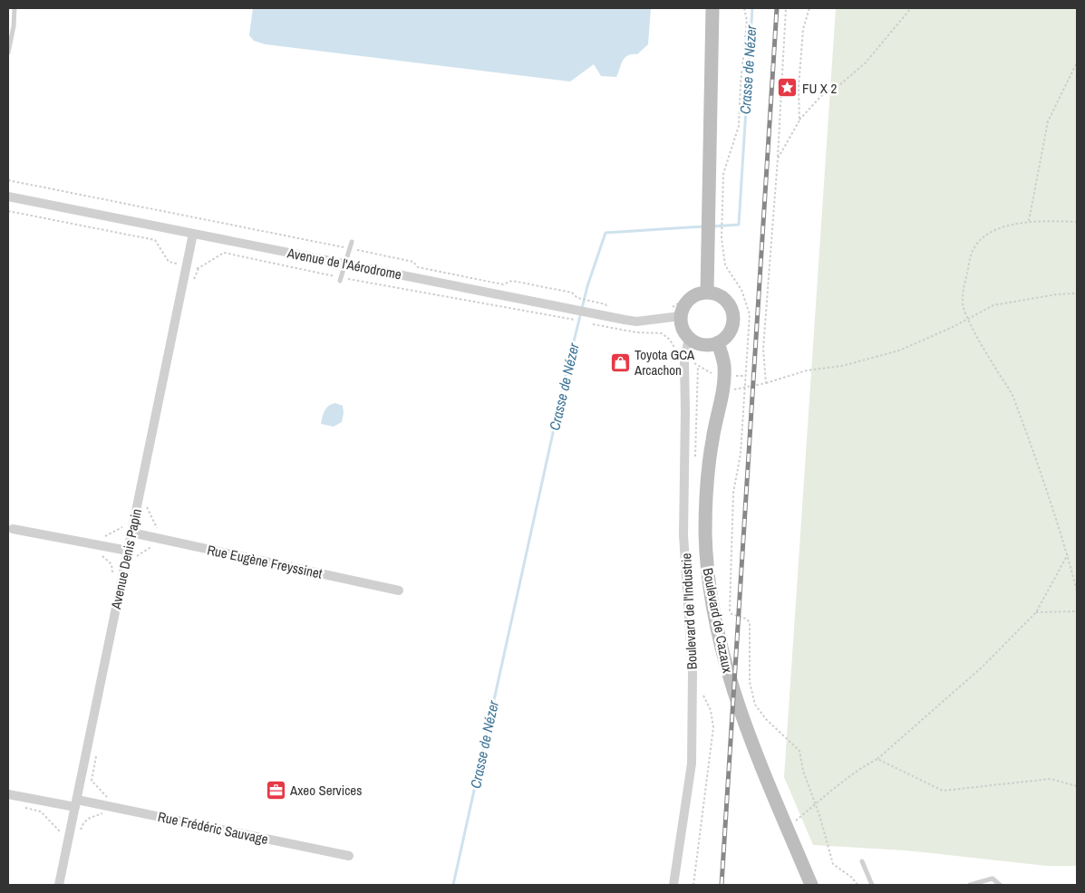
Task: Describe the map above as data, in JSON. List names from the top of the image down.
{
  "streets": {
    "main road": ["Boulevard de Cazaux"],
    "street": [
      "Avenue de l'Aérodrome",
      "Avenue Denis Papin",
      "Rue Eugène Freyssinet",
      "Boulevard de l'Industrie",
      "Rue Frédéric Sauvage"
    ]
  },
  "crossings": [
    ["Avenue de l'Aérodrome", "Avenue Denis Papin"],
    ["Avenue de l'Aérodrome", "Boulevard de l'Industrie"],
    ["Avenue de l'Aérodrome", "Boulevard de Cazaux"],
    ["Avenue Denis Papin", "Rue Eugène Freyssinet"],
    ["Avenue Denis Papin", "Rue Frédéric Sauvage"],
    ["Boulevard de l'Industrie", "Boulevard de Cazaux"]
  ],
  "water": ["Crasse de Nézer"],
  "places": {
    "place": ["FU X 2"],
    "shop": ["Toyota GCA Arcachon"],
    "office": ["Axeo Services"]
  }
}
